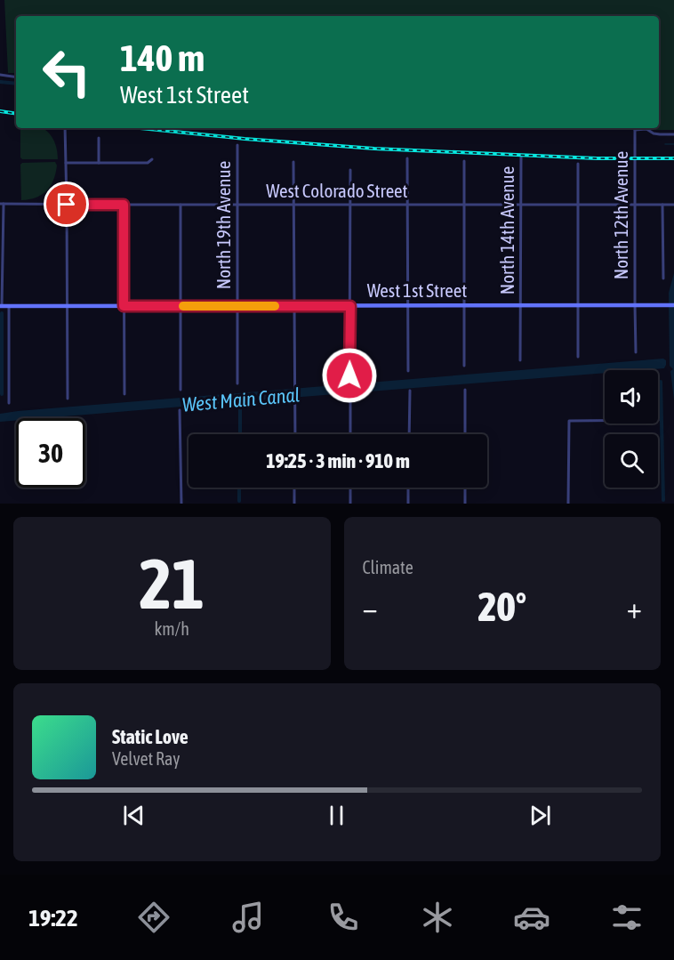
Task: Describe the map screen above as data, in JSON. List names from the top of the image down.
{
  "streets": {
    "main road": ["West 1st Street"],
    "street": [
      "West Colorado Street",
      "North 12th Avenue",
      "North 19th Avenue",
      "North 14th Avenue"
    ]
  },
  "crossings": [
    ["West Colorado Street", "North 12th Avenue"],
    ["West Colorado Street", "North 19th Avenue"],
    ["West Colorado Street", "North 14th Avenue"],
    ["North 12th Avenue", "West 1st Street"],
    ["North 19th Avenue", "West 1st Street"],
    ["North 14th Avenue", "West 1st Street"]
  ],
  "water": ["West Main Canal"],
  "page": {
    "turn": ["140 m", "West 1st Street"],
    "limit": "30",
    "trip": "19:25 · 3 min · 910 m",
    "tile": [
      ["21", "km/h"],
      "Climate"
    ],
    "heat": ["−", "20°", "+"],
    "song": ["Static Love", "Velvet Ray"],
    "tabs": "19:22"
  }
}
